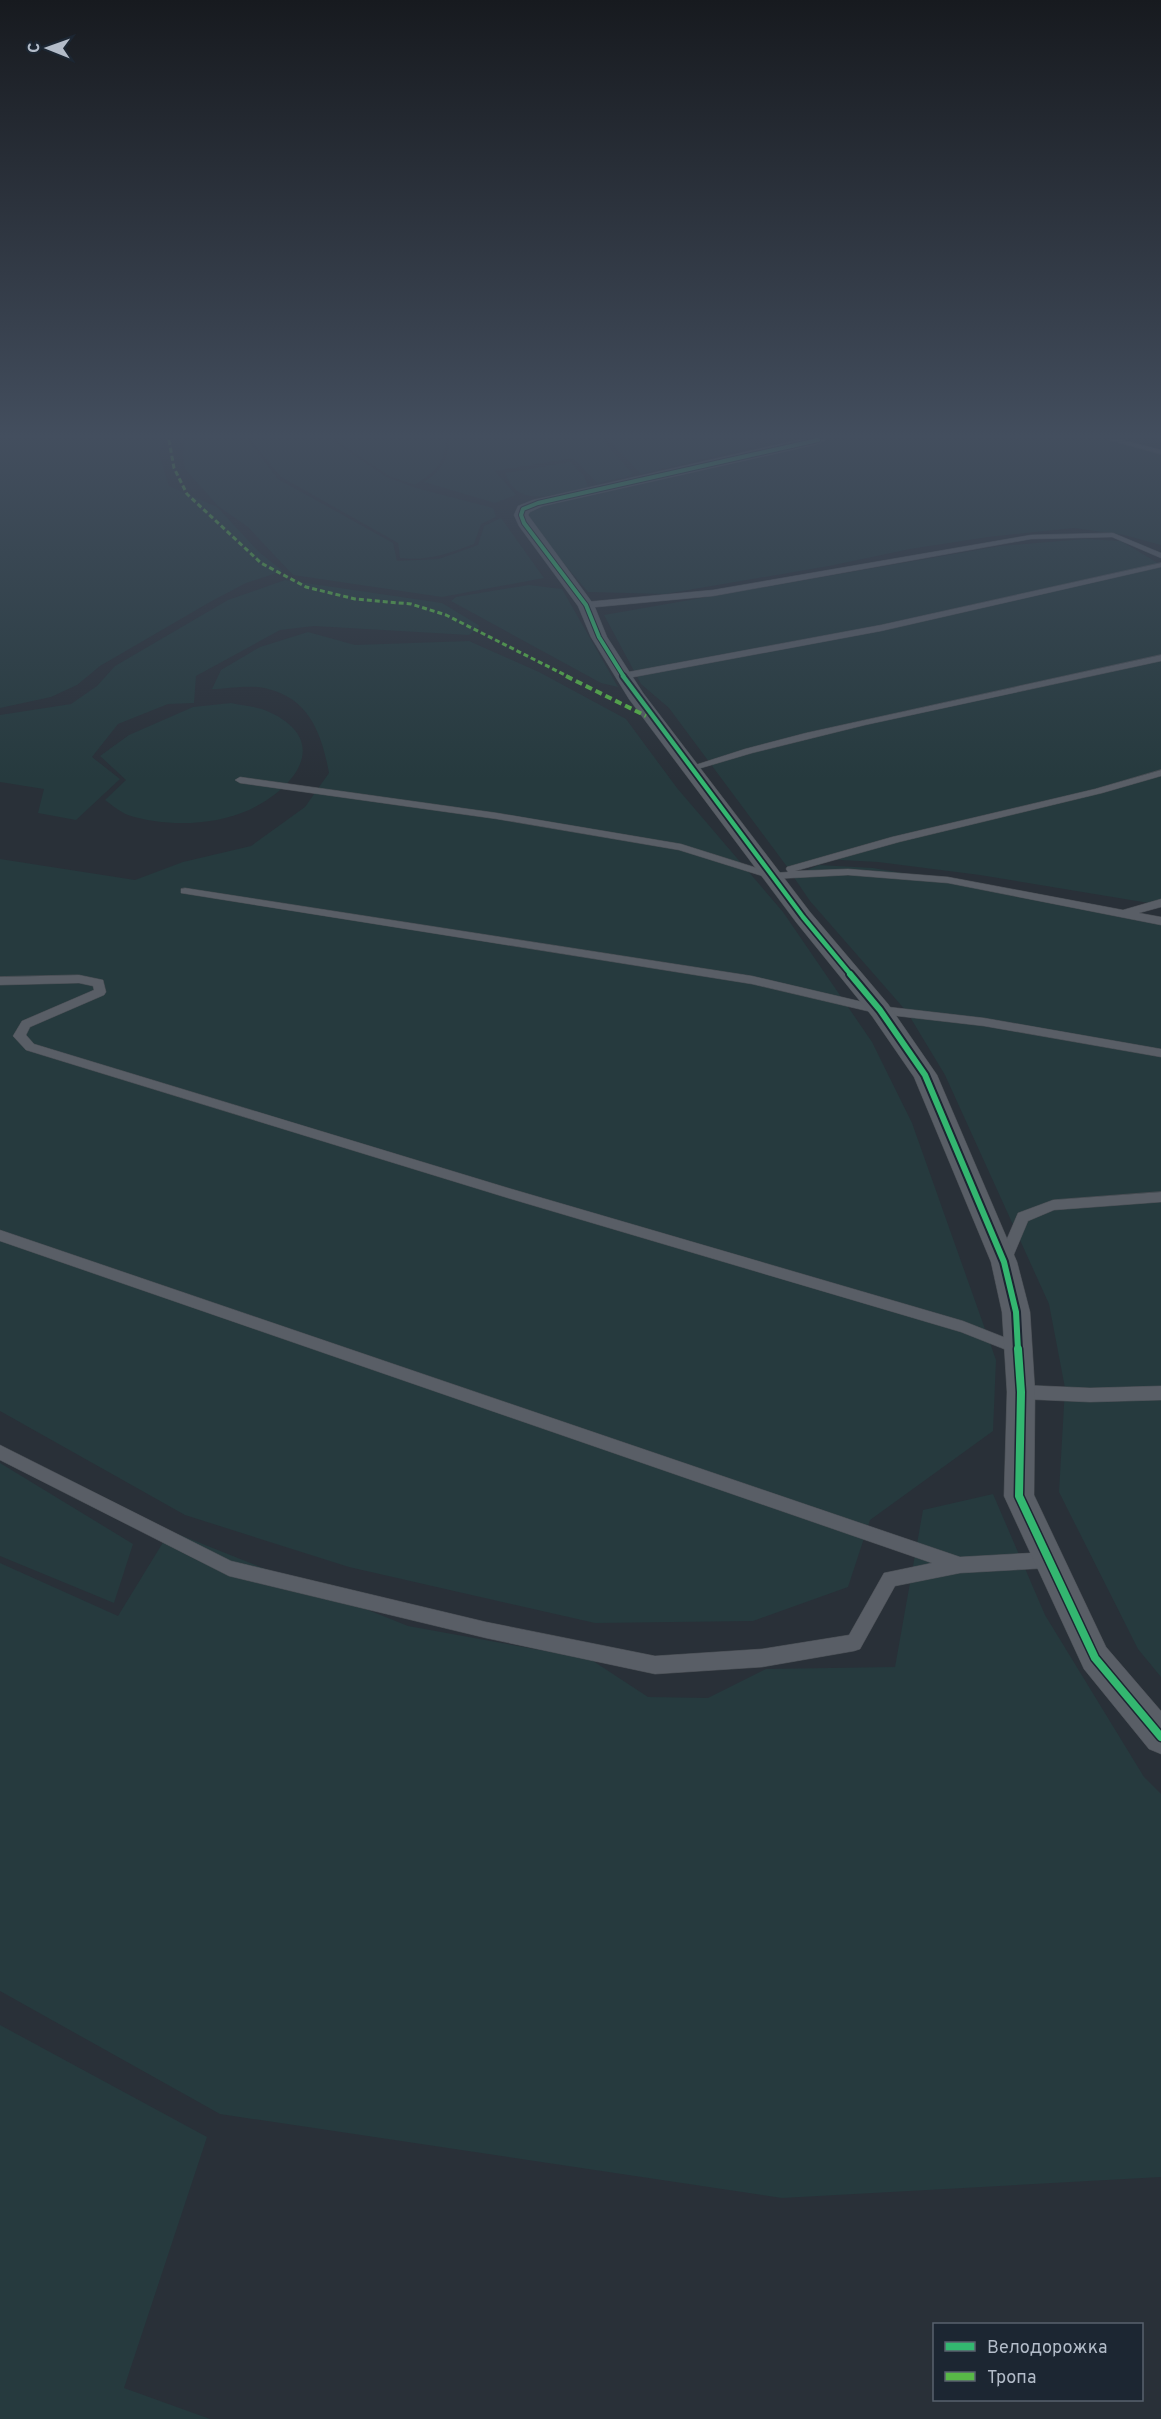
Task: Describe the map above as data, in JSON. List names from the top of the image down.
{
  "legend": ["Велодорожка", "Тропа"],
  "north": "left"
}
